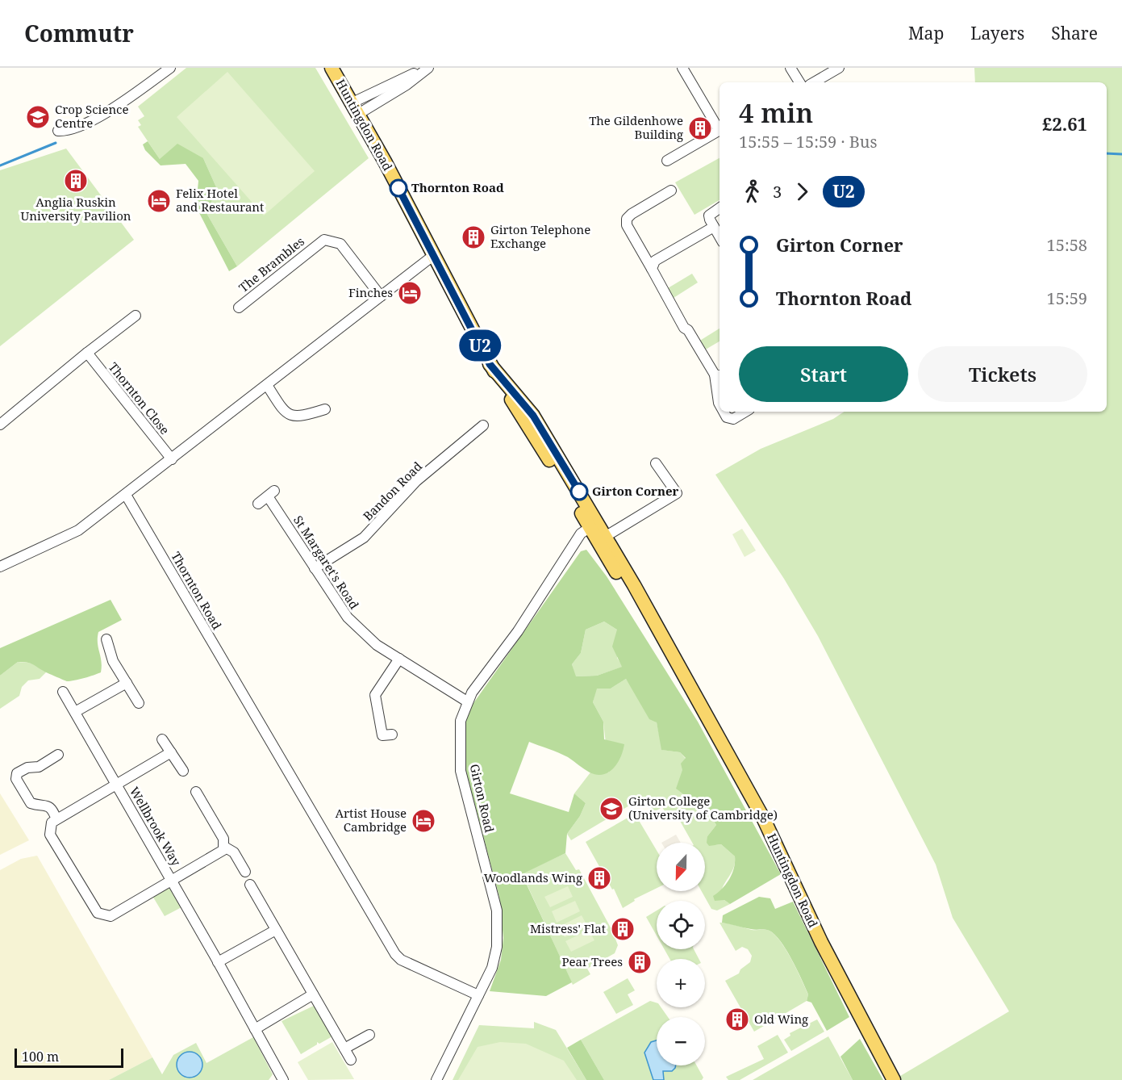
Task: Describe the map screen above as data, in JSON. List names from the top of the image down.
{
  "streets": {
    "main road": ["Huntingdon Road"],
    "street": [
      "The Brambles",
      "Thornton Close",
      "Bandon Road",
      "St Margaret's Road",
      "Thornton Road",
      "Girton Road",
      "Wellbrook Way"
    ]
  },
  "crossings": [
    ["Huntingdon Road", "Girton Road"],
    ["Bandon Road", "St Margaret's Road"],
    ["St Margaret's Road", "Girton Road"],
    ["Thornton Road", "Girton Road"]
  ],
  "places": {
    "school or university": ["Crop Science Centre", "Girton College (University of Cambridge)"],
    "building": [
      "The Gildenhowe Building",
      "Anglia Ruskin University Pavilion",
      "Girton Telephone Exchange",
      "Woodlands Wing",
      "Mistress' Flat",
      "Pear Trees",
      "Old Wing"
    ],
    "other": ["Thornton Road", "Girton Corner"],
    "hotel": ["Felix Hotel and Restaurant", "Finches", "Artist House Cambridge"]
  },
  "lines": ["bus line U2"],
  "scale_bar": "100 m",
  "north": "bottom",
  "page": {
    "header": "Commutr",
    "nav": ["Map", "Layers", "Share"],
    "on_map": "U2",
    "heading": ["4 min", "15:55 – 15:59 · Bus", "£2.61"],
    "legs": ["3", "U2"],
    "list": [
      {
        "name": "Girton Corner",
        "value": "15:58"
      },
      {
        "name": "Thornton Road",
        "value": "15:59"
      }
    ],
    "buttons": ["Start", "Tickets"],
    "map_buttons": ["+", "−"],
    "scale": "100 m"
  }
}
